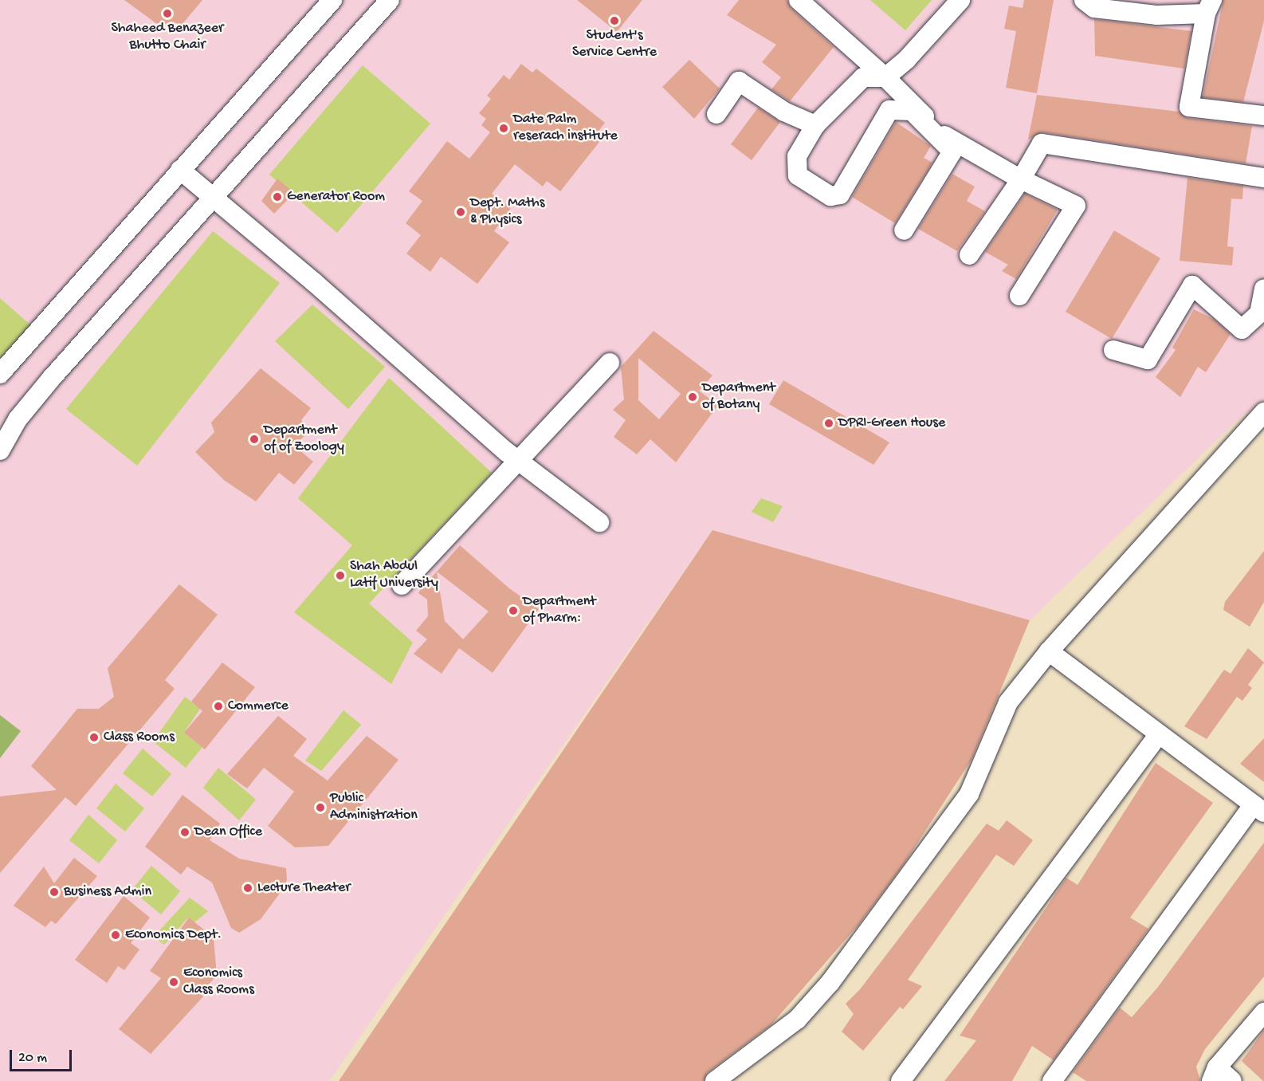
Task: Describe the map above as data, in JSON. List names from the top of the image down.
{
  "places": [
    "Shaheed Benazeer Bhutto Chair",
    "Student's Service Centre",
    "Date Palm reserach institute",
    "Generator Room",
    "Dept. Maths & Physics",
    "Department of Botany",
    "DPRI-Green House",
    "Department of of Zoology",
    "Shah Abdul Latif University",
    "Department of Pharm:",
    "Commerce",
    "Class Rooms",
    "Public Administration",
    "Dean Office",
    "Lecture Theater",
    "Business Admin",
    "Economics Dept.",
    "Economics Class Rooms"
  ],
  "scale_bar": "20 m"
}
